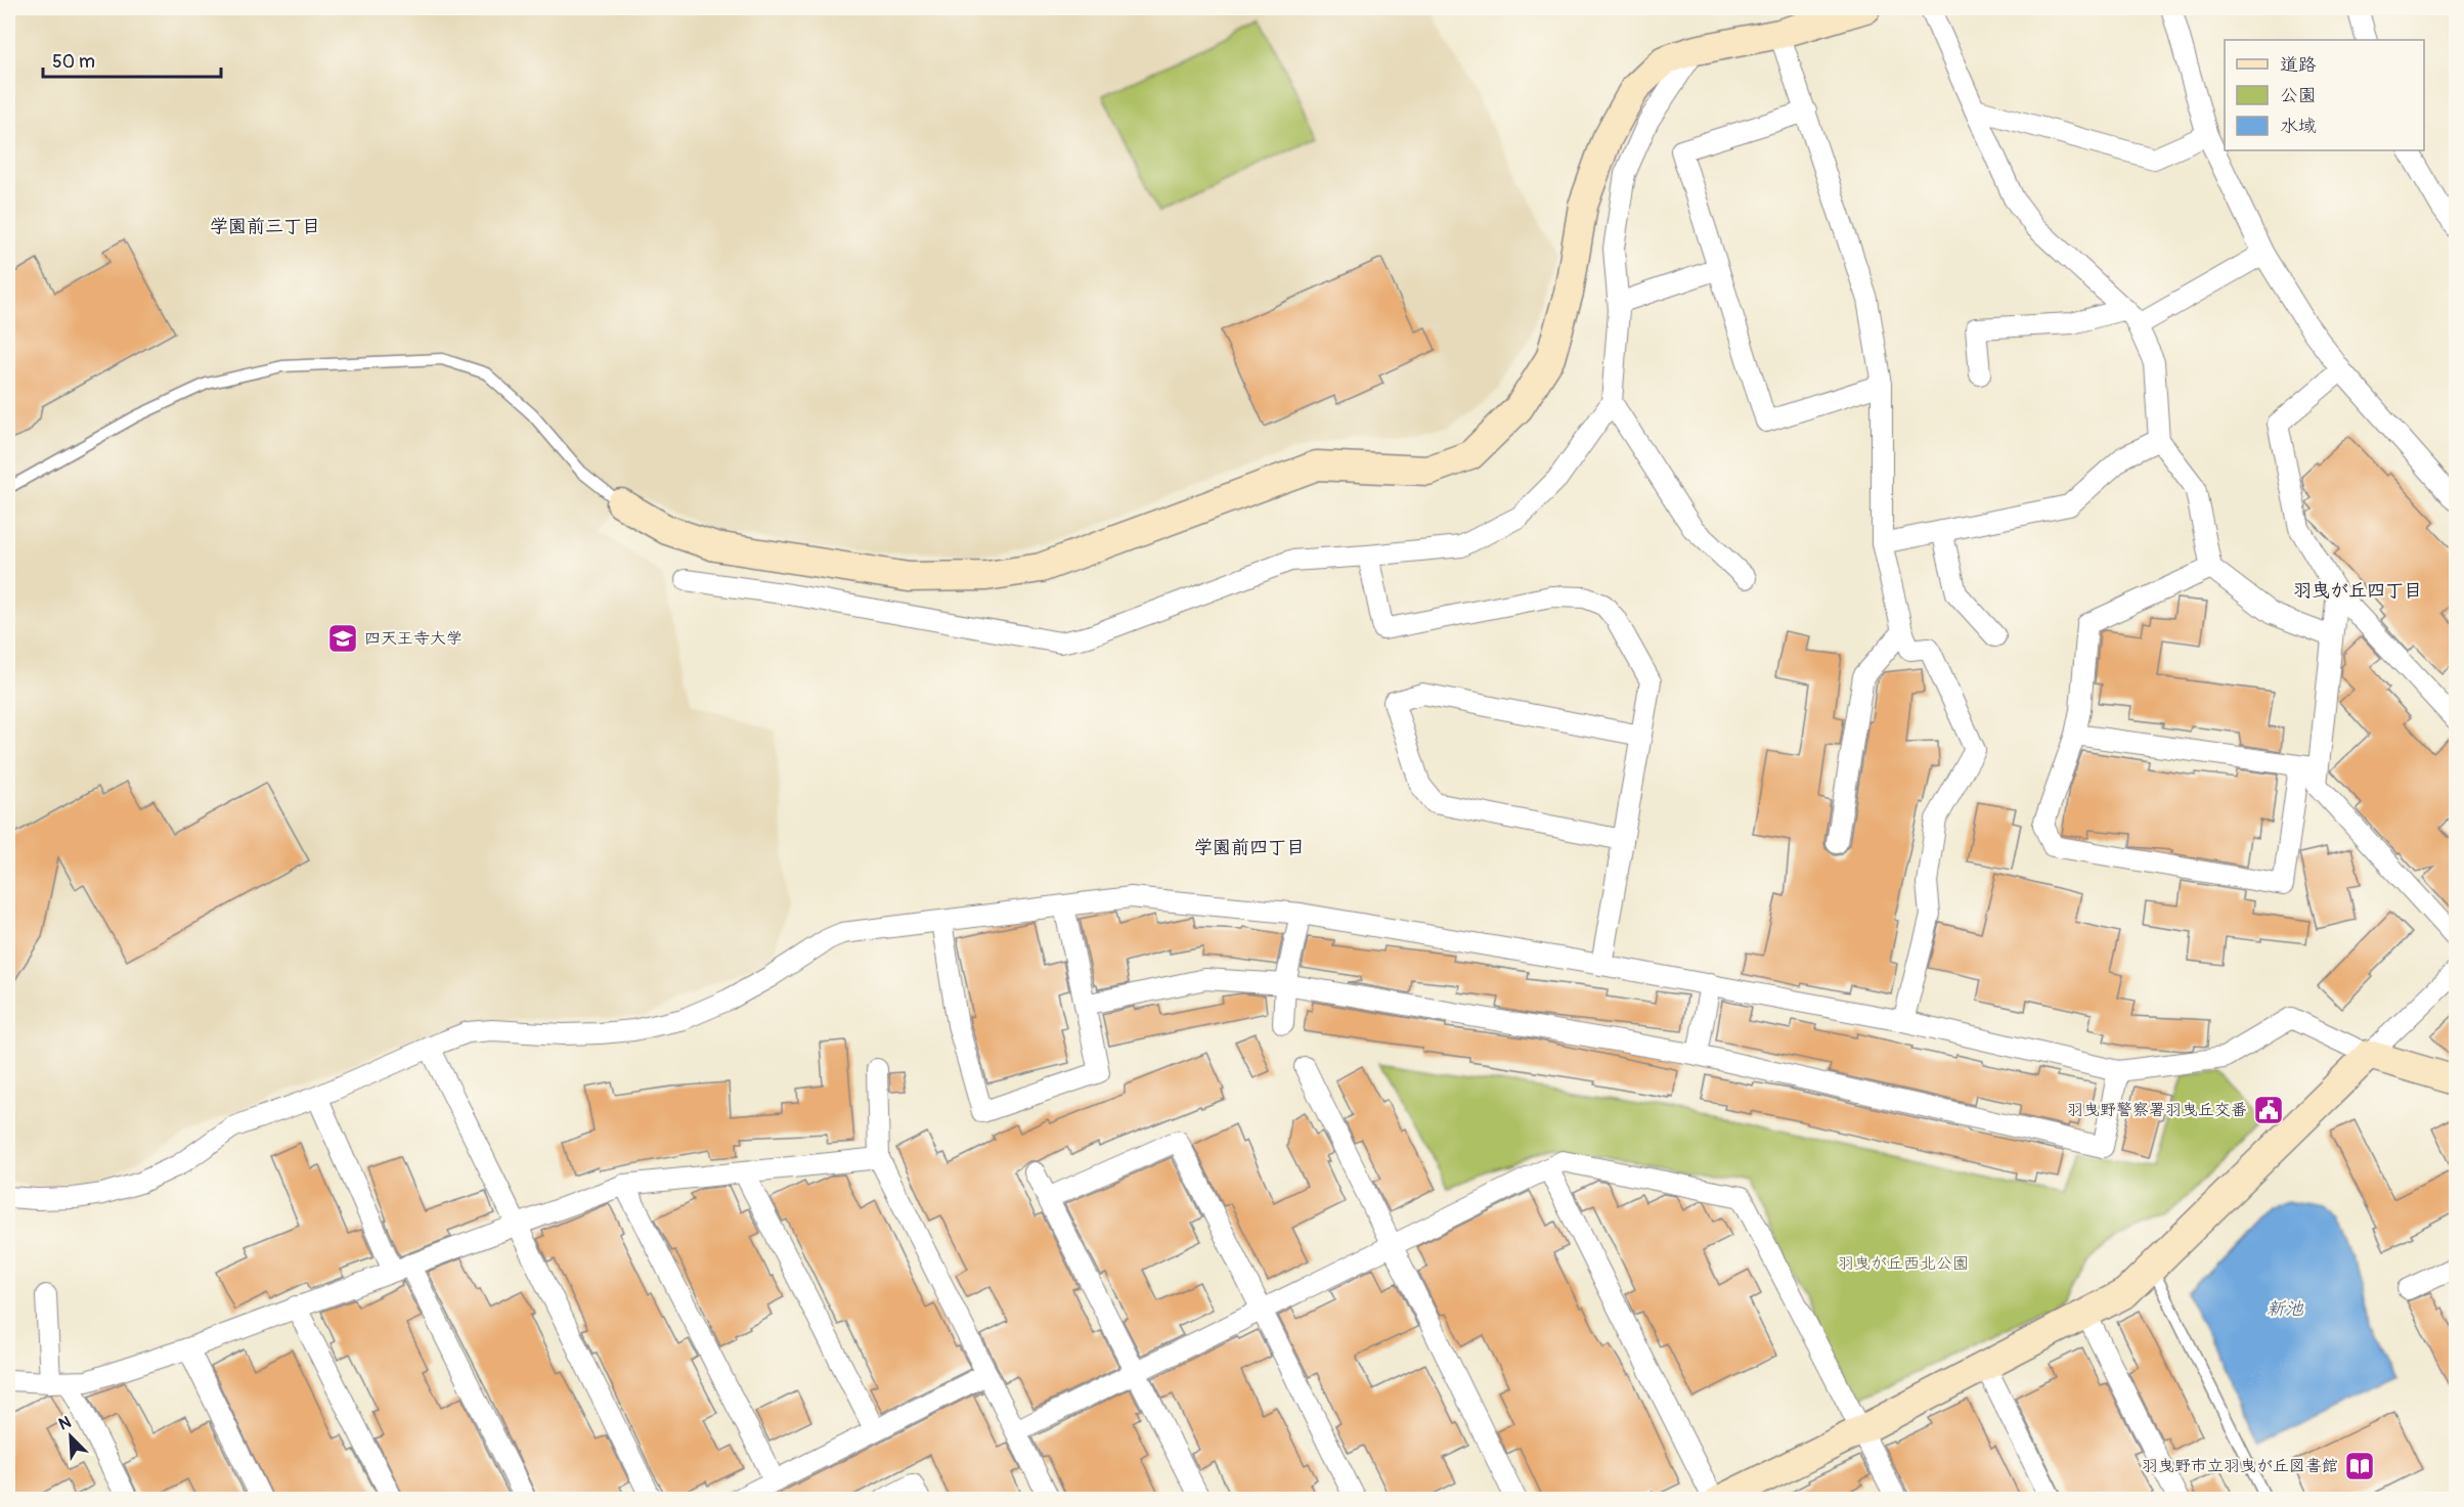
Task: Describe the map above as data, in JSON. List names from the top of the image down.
{
  "districts": ["学園前三丁目", "羽曳が丘四丁目", "学園前四丁目"],
  "water": ["新池"],
  "parks": ["羽曳が丘西北公園"],
  "places": {
    "school or university": ["四天王寺大学"],
    "public building": ["羽曳野警察署羽曳丘交番"],
    "library": ["羽曳野市立羽曳が丘図書館"]
  },
  "legend": ["道路", "公園", "水域"],
  "scale_bar": "50 m",
  "north": "top left"
}
